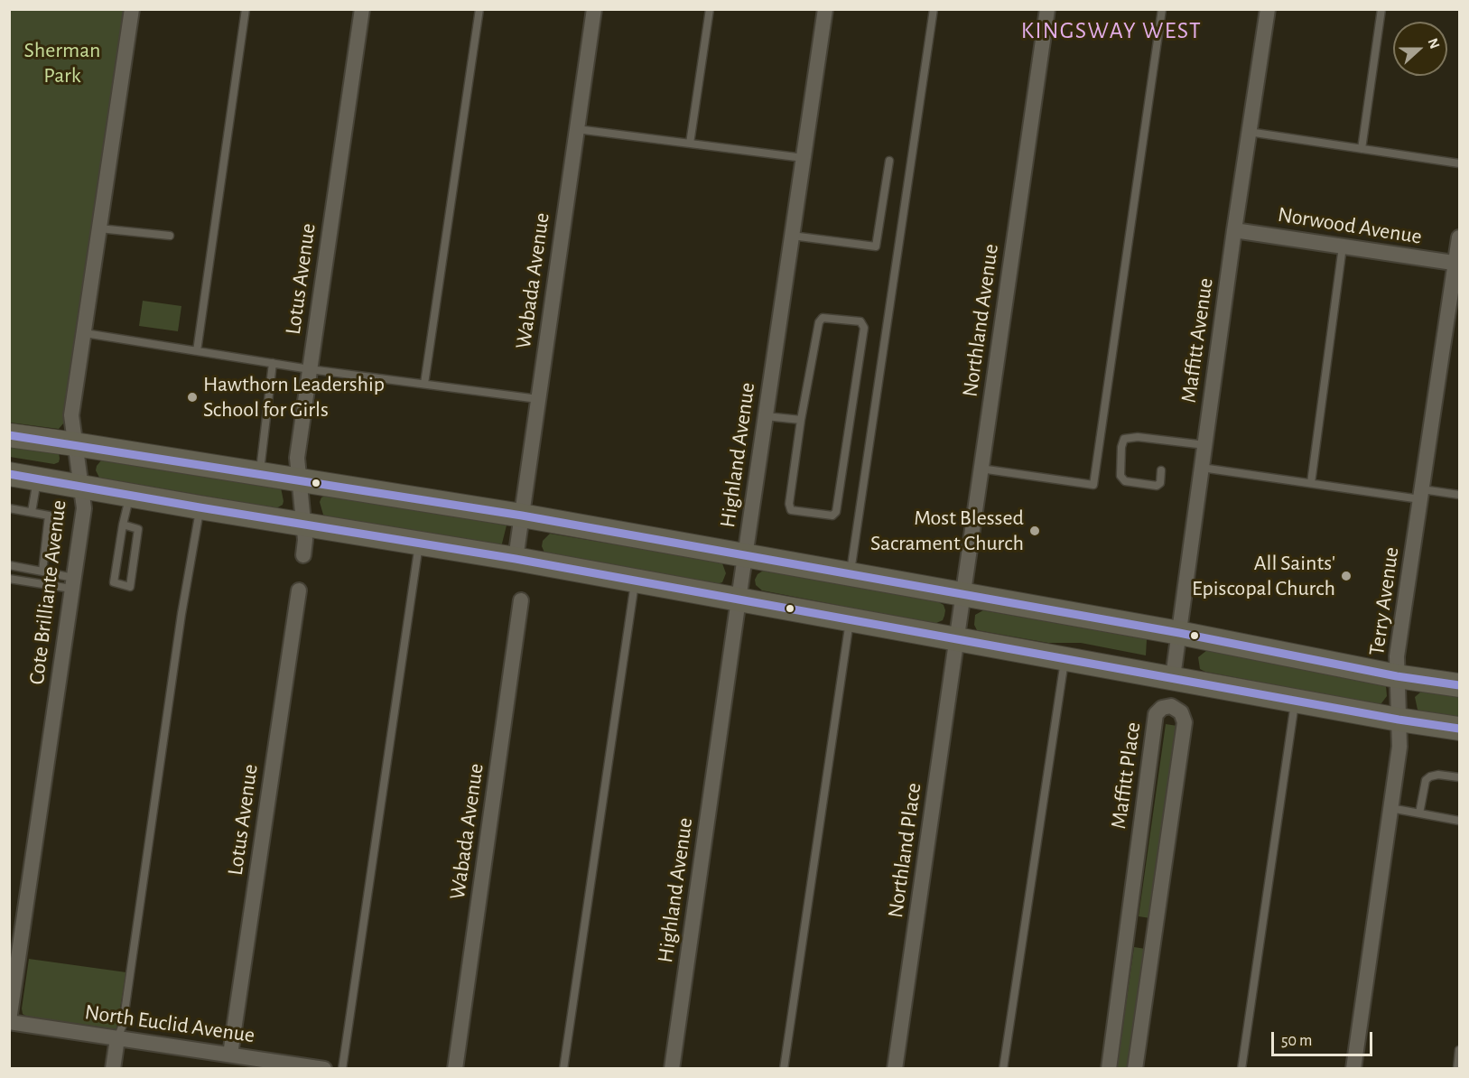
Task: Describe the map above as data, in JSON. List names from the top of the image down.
{
  "streets": {
    "street": [
      "Norwood Avenue",
      "Lotus Avenue",
      "Wabada Avenue",
      "Northland Avenue",
      "Maffitt Avenue",
      "Highland Avenue",
      "Cote Brilliante Avenue",
      "Terry Avenue",
      "Maffitt Place",
      "Northland Place",
      "North Euclid Avenue"
    ]
  },
  "crossings": [
    ["Norwood Avenue", "Maffitt Avenue"],
    ["Norwood Avenue", "Terry Avenue"],
    ["Lotus Avenue", "North Euclid Avenue"],
    ["Northland Avenue", "Northland Place"],
    ["Cote Brilliante Avenue", "North Euclid Avenue"]
  ],
  "districts": ["KINGSWAY WEST"],
  "parks": ["Sherman Park"],
  "places": ["Hawthorn Leadership School for Girls", "Most Blessed Sacrament Church", "All Saints' Episcopal Church"],
  "scale_bar": "50 m",
  "north": "right"
}
